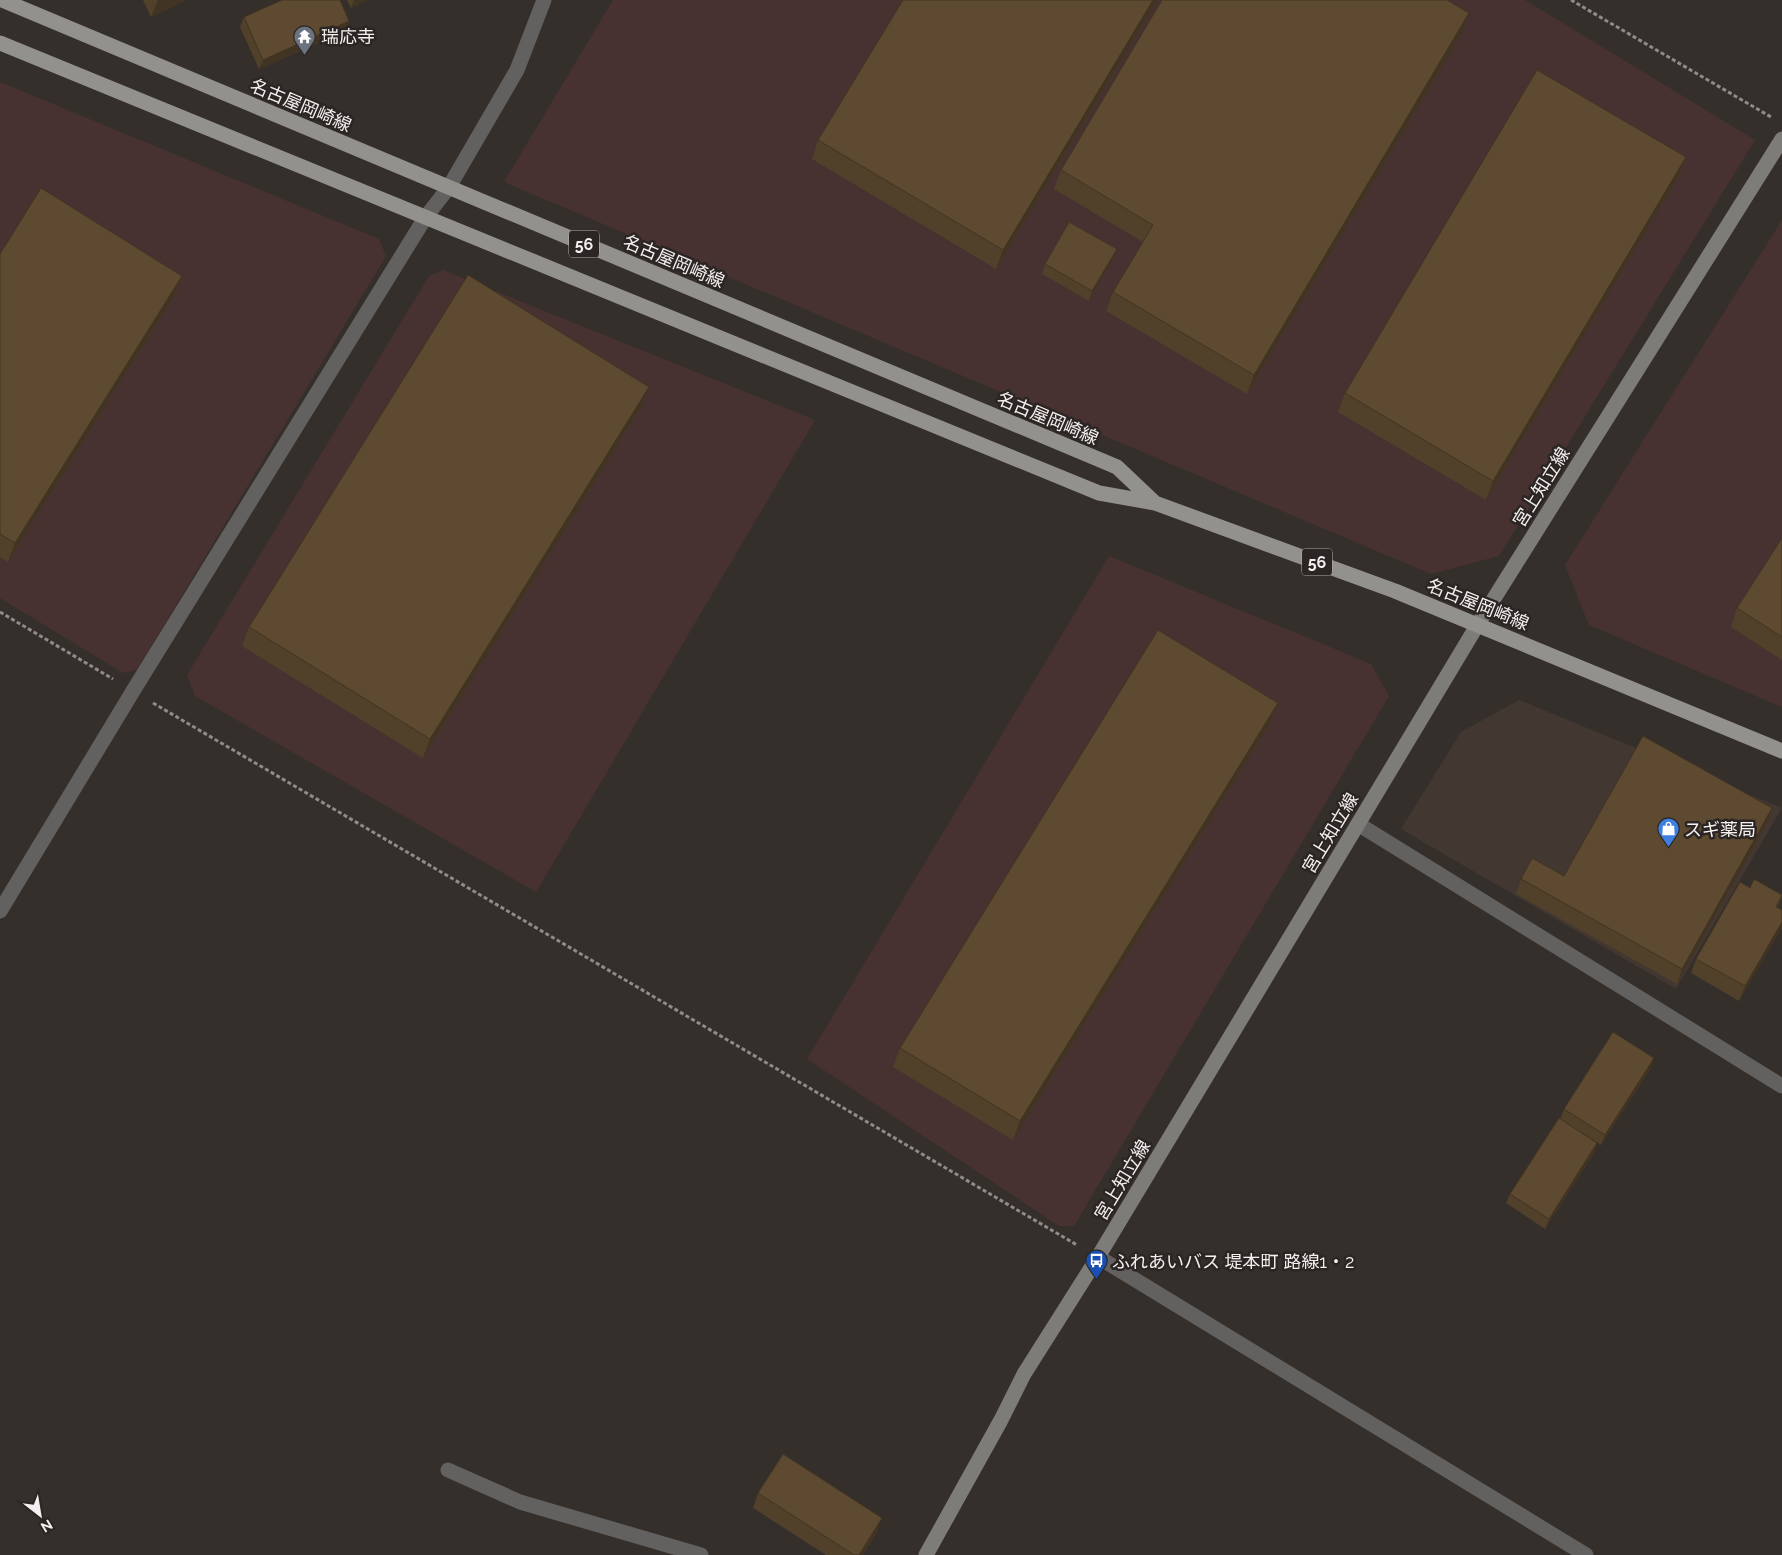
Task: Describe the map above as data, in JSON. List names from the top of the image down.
{
  "streets": {
    "main road": ["名古屋岡崎線", "56", "宮上知立線"]
  },
  "crossings": [
    ["名古屋岡崎線", "宮上知立線"]
  ],
  "places": {
    "temple": ["瑞応寺"],
    "shop": ["スギ薬局"],
    "bus stop": ["ふれあいバス 堤本町 路線1・2"]
  },
  "north": "bottom right"
}
